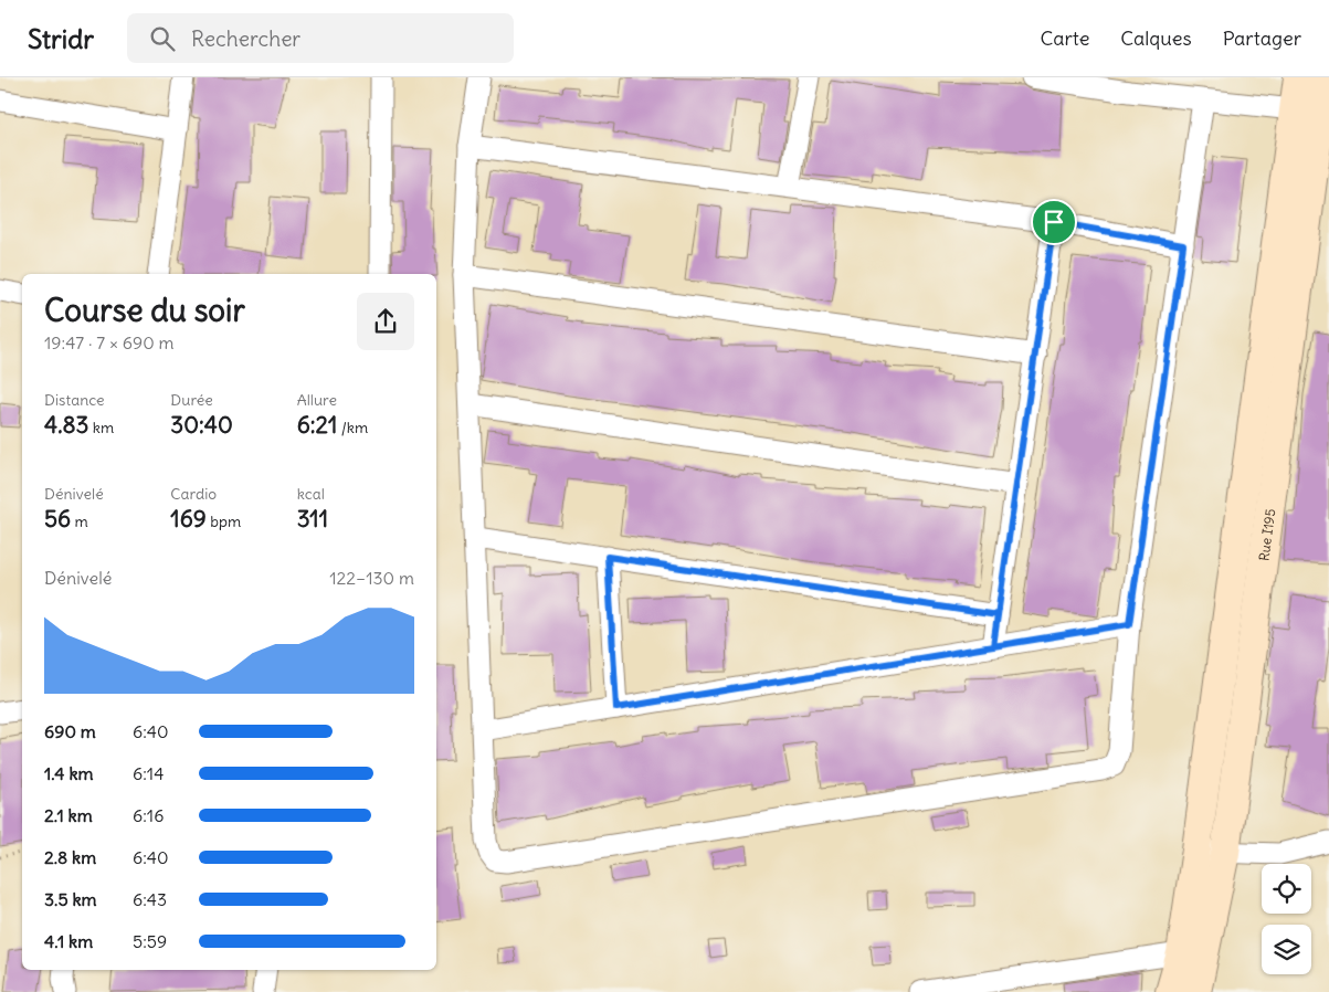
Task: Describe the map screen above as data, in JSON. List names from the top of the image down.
{
  "streets": {
    "main road": ["Rue I195"]
  },
  "page": {
    "header": "Stridr",
    "search": "Rechercher",
    "nav": ["Carte", "Calques", "Partager"],
    "heading": ["Course du soir", "19:47 · 7 × 690 m"],
    "stats": [
      ["Distance", "4.83 km"],
      ["Durée", "30:40"],
      ["Allure", "6:21 /km"],
      ["Dénivelé", "56 m"],
      ["Cardio", "169 bpm"],
      ["kcal", "311"]
    ],
    "chart": ["Dénivelé", "122–130 m"],
    "list": [
      {
        "name": "690 m",
        "note": "6:40"
      },
      {
        "name": "1.4 km",
        "note": "6:14"
      },
      {
        "name": "2.1 km",
        "note": "6:16"
      },
      {
        "name": "2.8 km",
        "note": "6:40"
      },
      {
        "name": "3.5 km",
        "note": "6:43"
      },
      {
        "name": "4.1 km",
        "note": "5:59"
      }
    ]
  }
}
